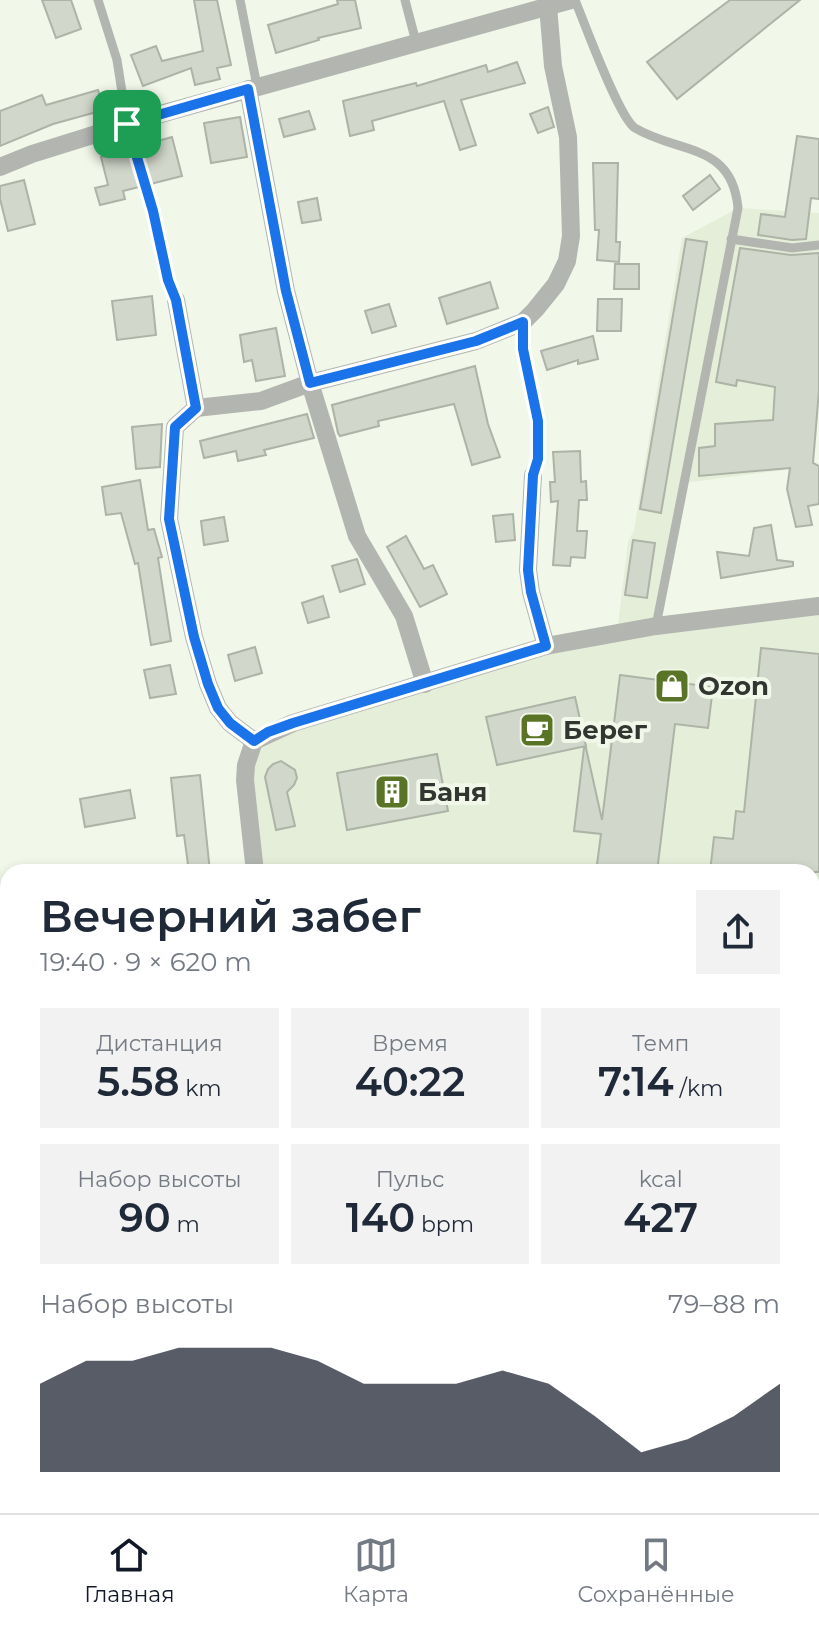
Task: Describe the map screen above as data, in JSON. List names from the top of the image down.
{
  "places": {
    "shop": ["Ozon"],
    "cafe": ["Берег"],
    "building": ["Баня"]
  },
  "page": {
    "heading": ["Вечерний забег", "19:40 · 9 × 620 m"],
    "stats": [
      ["Дистанция", "5.58 km"],
      ["Время", "40:22"],
      ["Темп", "7:14 /km"],
      ["Набор высоты", "90 m"],
      ["Пульс", "140 bpm"],
      ["kcal", "427"]
    ],
    "chart": ["Набор высоты", "79–88 m"],
    "tabs": ["Главная", "Карта", "Сохранённые"]
  }
}
